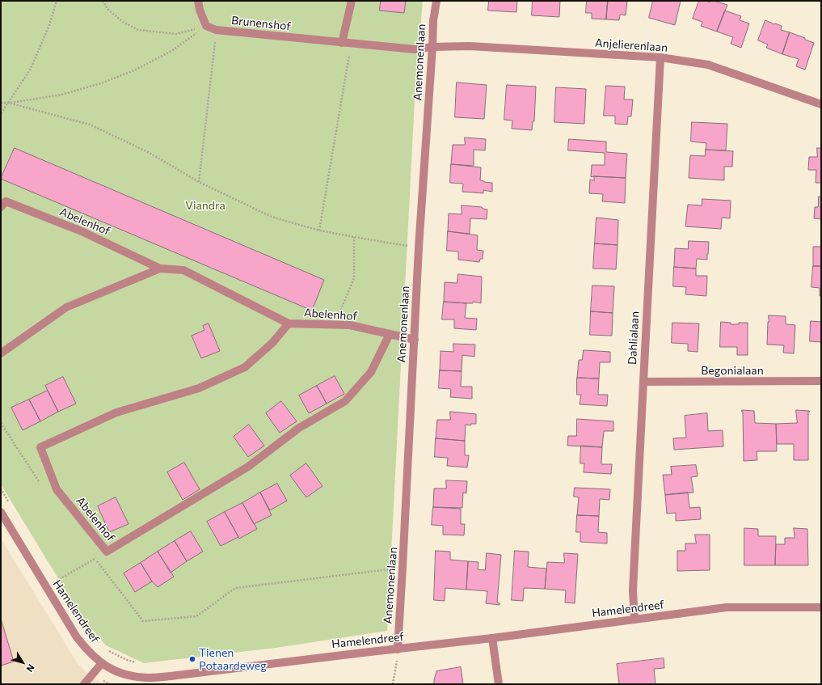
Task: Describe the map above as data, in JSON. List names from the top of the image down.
{
  "streets": {
    "street": [
      "Brunenshof",
      "Anjelierenlaan",
      "Anemonenlaan",
      "Abelenhof",
      "Dahlialaan",
      "Begonialaan",
      "Hamelendreef"
    ]
  },
  "crossings": [
    ["Brunenshof", "Anjelierenlaan"],
    ["Brunenshof", "Anemonenlaan"],
    ["Anjelierenlaan", "Anemonenlaan"],
    ["Anjelierenlaan", "Dahlialaan"],
    ["Anemonenlaan", "Abelenhof"],
    ["Anemonenlaan", "Hamelendreef"],
    ["Dahlialaan", "Begonialaan"],
    ["Dahlialaan", "Hamelendreef"]
  ],
  "parks": ["Viandra"],
  "places": ["Tienen Potaardeweg"],
  "north": "bottom right"
}
